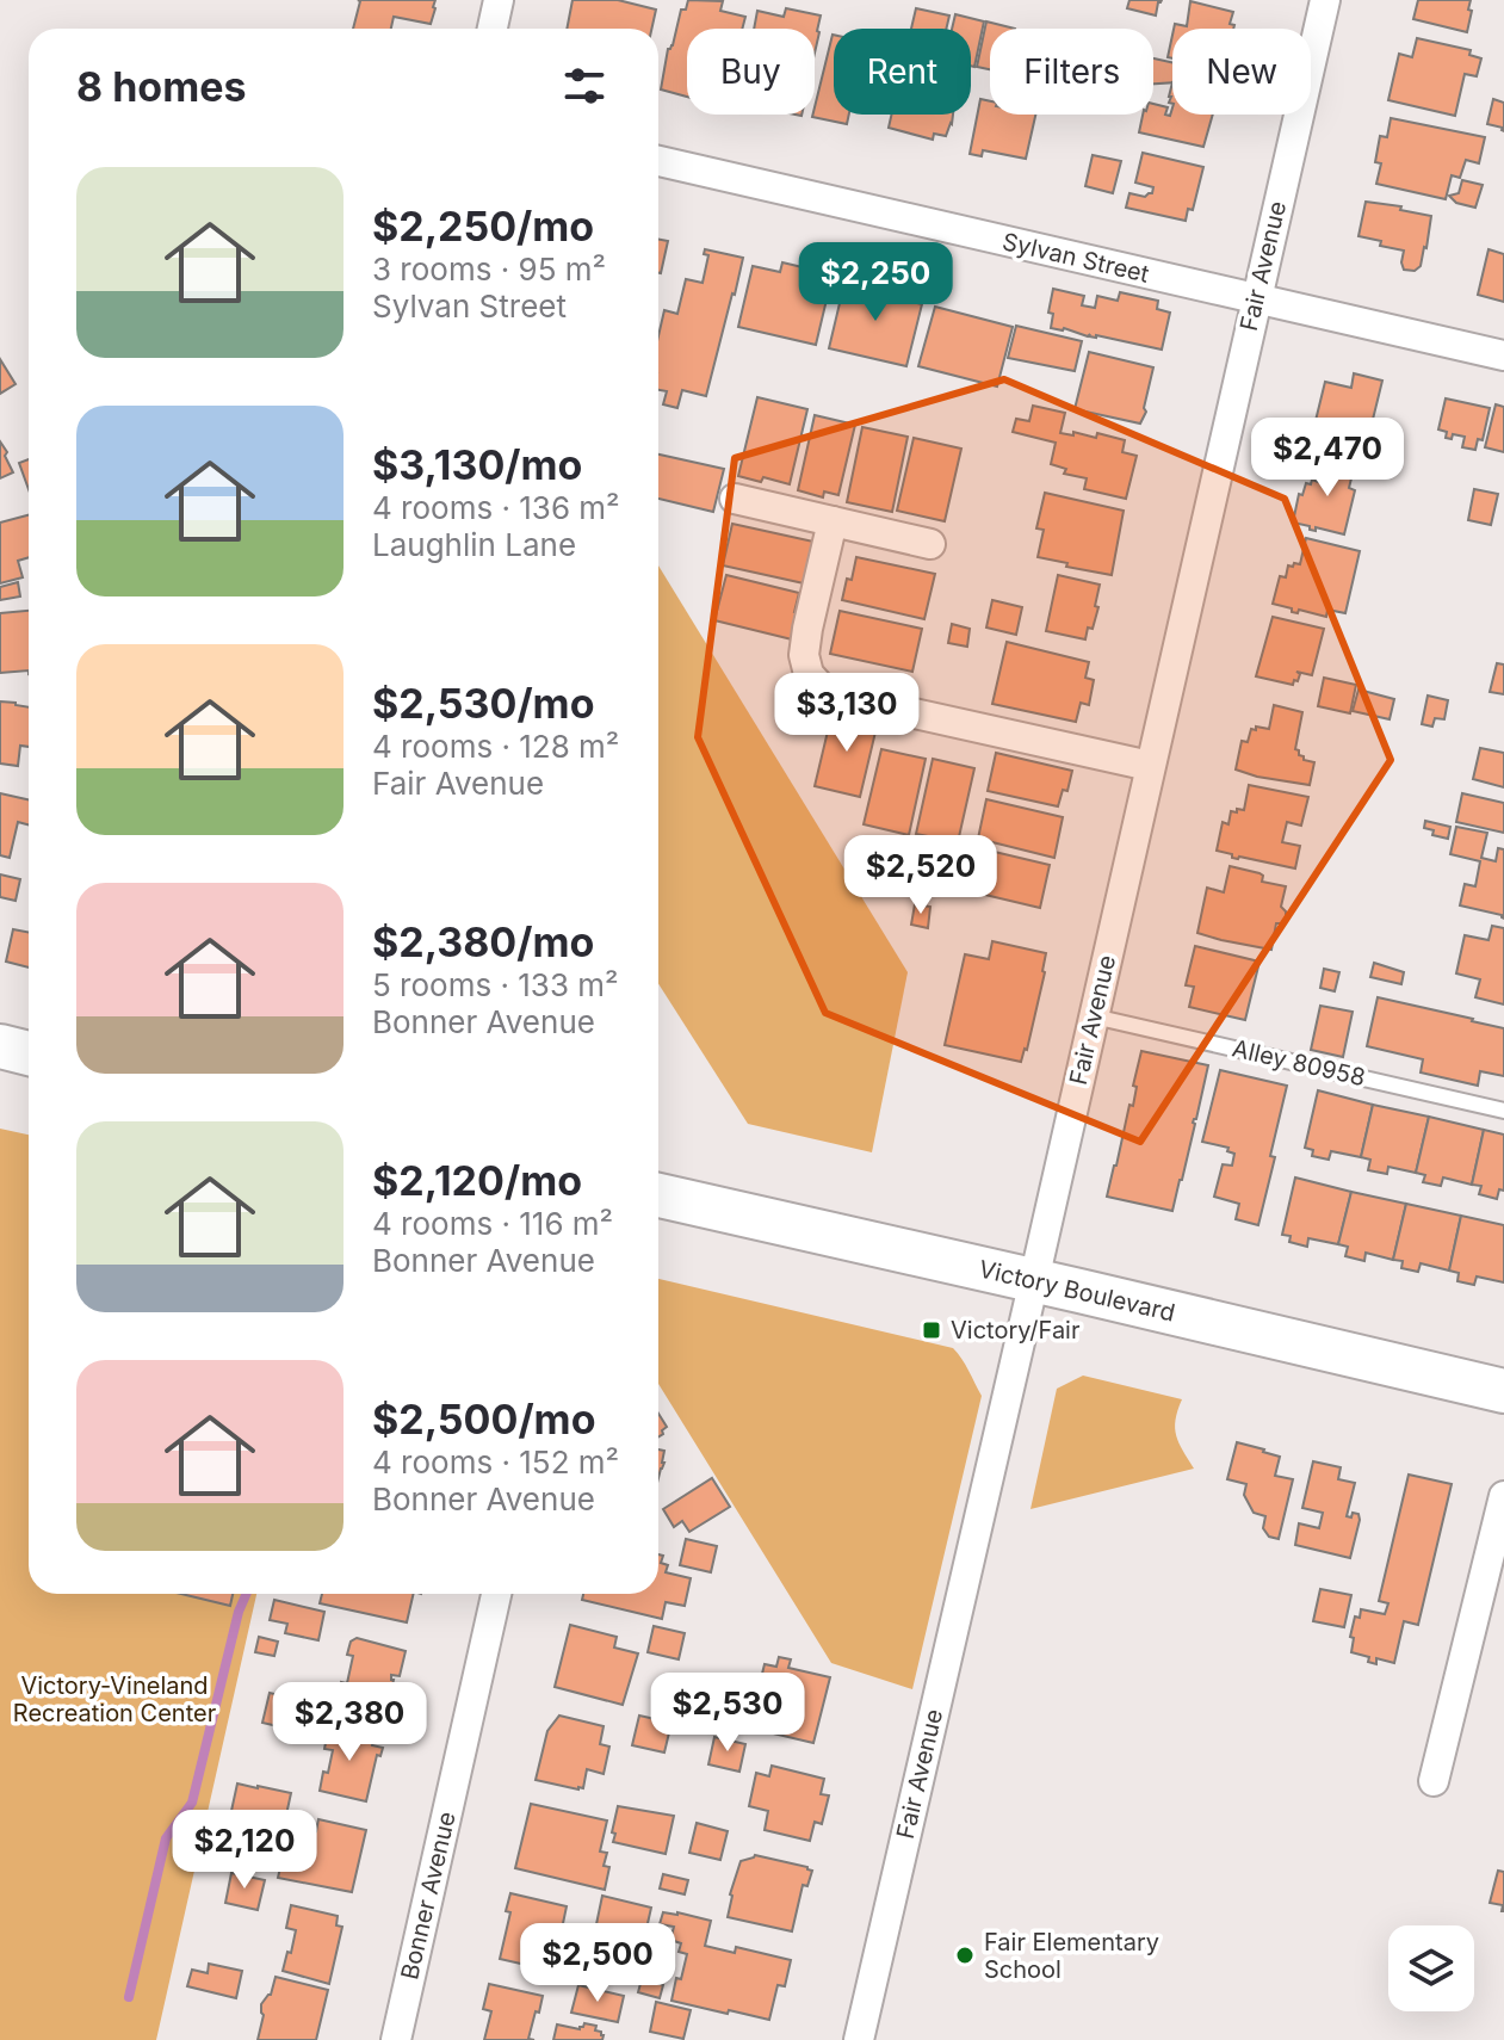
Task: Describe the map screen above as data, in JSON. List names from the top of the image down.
{
  "streets": {
    "main road": ["Victory Boulevard"],
    "street": ["Sylvan Street", "Fair Avenue", "Bonner Avenue"],
    "lane": ["Alley 80958"]
  },
  "crossings": [
    ["Sylvan Street", "Fair Avenue"],
    ["Fair Avenue", "Alley 80958"],
    ["Fair Avenue", "Victory Boulevard"]
  ],
  "parks": ["Victory-Vineland Recreation Center"],
  "places": {
    "transit": ["Victory/Fair"],
    "other": ["Fair Elementary School"]
  },
  "page": {
    "chip": [
      "Buy",
      "Rent",
      "Filters",
      "New"
    ],
    "heading": "8 homes",
    "list": [
      {
        "name": "$2,250/mo",
        "note": "3 rooms · 95 m² · Sylvan Street"
      },
      {
        "name": "$3,130/mo",
        "note": "4 rooms · 136 m² · Laughlin Lane"
      },
      {
        "name": "$2,530/mo",
        "note": "4 rooms · 128 m² · Fair Avenue"
      },
      {
        "name": "$2,380/mo",
        "note": "5 rooms · 133 m² · Bonner Avenue"
      },
      {
        "name": "$2,120/mo",
        "note": "4 rooms · 116 m² · Bonner Avenue"
      },
      {
        "name": "$2,500/mo",
        "note": "4 rooms · 152 m² · Bonner Avenue"
      }
    ],
    "price": [
      "$2,250",
      "$2,470",
      "$3,130",
      "$2,520",
      "$2,530",
      "$2,380",
      "$2,120",
      "$2,500"
    ]
  }
}
